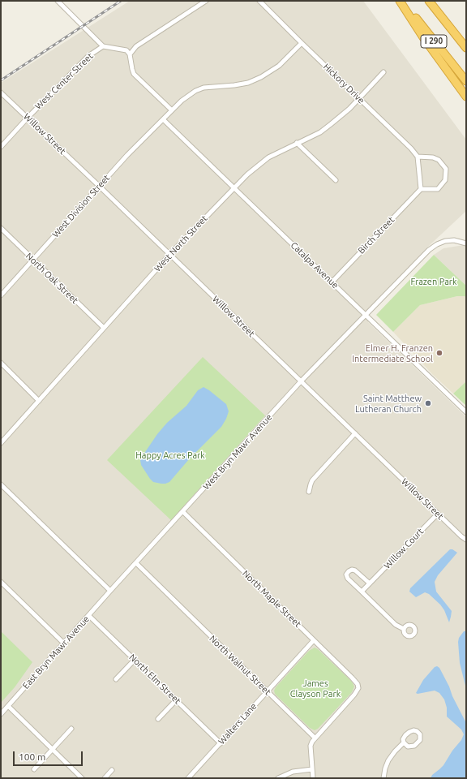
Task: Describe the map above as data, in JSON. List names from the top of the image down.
{
  "streets": {
    "highway": ["I 290"],
    "street": [
      "West Center Street",
      "Hickory Drive",
      "Willow Street",
      "West Division Street",
      "Birch Street",
      "West North Street",
      "Catalpa Avenue",
      "North Oak Street",
      "West Bryn Mawr Avenue",
      "Willow Court",
      "North Maple Street",
      "East Bryn Mawr Avenue",
      "North Walnut Street",
      "North Elm Street",
      "Walters Lane"
    ]
  },
  "crossings": [
    ["West Center Street", "Willow Street"],
    ["Hickory Drive", "West North Street"],
    ["Willow Street", "West Division Street"],
    ["Willow Street", "West North Street"],
    ["Willow Street", "West Bryn Mawr Avenue"],
    ["Willow Street", "Willow Court"],
    ["West Division Street", "Catalpa Avenue"],
    ["West Division Street", "North Oak Street"],
    ["Birch Street", "Catalpa Avenue"],
    ["West North Street", "Catalpa Avenue"],
    ["West North Street", "North Oak Street"],
    ["Catalpa Avenue", "West Bryn Mawr Avenue"],
    ["West Bryn Mawr Avenue", "North Maple Street"],
    ["West Bryn Mawr Avenue", "East Bryn Mawr Avenue"],
    ["West Bryn Mawr Avenue", "North Walnut Street"],
    ["North Maple Street", "North Walnut Street"],
    ["North Maple Street", "Walters Lane"],
    ["East Bryn Mawr Avenue", "North Elm Street"],
    ["North Walnut Street", "Walters Lane"],
    ["North Elm Street", "Walters Lane"]
  ],
  "parks": ["Frazen Park", "Happy Acres Park", "James Clayson Park"],
  "places": ["Elmer H. Franzen Intermediate School", "Saint Matthew Lutheran Church"],
  "scale_bar": "100 m"
}
